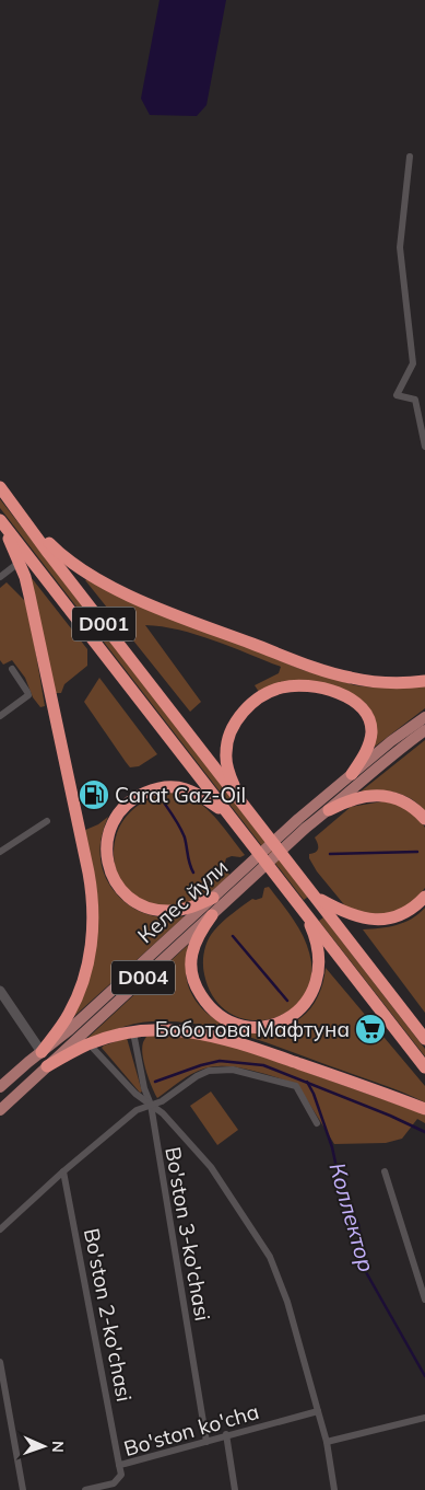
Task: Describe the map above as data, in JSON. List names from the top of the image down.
{
  "streets": {
    "highway": ["D001"],
    "main road": ["Келес йули", "D004"],
    "street": ["Bo'ston 3-ko'chasi", "Bo'ston 2-ko'chasi", "Bo'ston ko'cha"]
  },
  "crossings": [
    ["Келес йули", "D004"],
    ["Bo'ston 3-ko'chasi", "Bo'ston ko'cha"],
    ["Bo'ston 2-ko'chasi", "Bo'ston ko'cha"]
  ],
  "water": ["Коллектор"],
  "places": {
    "fuel station": ["Carat Gaz-Oil"],
    "supermarket": ["Боботова Мафтуна"]
  },
  "north": "right"
}
